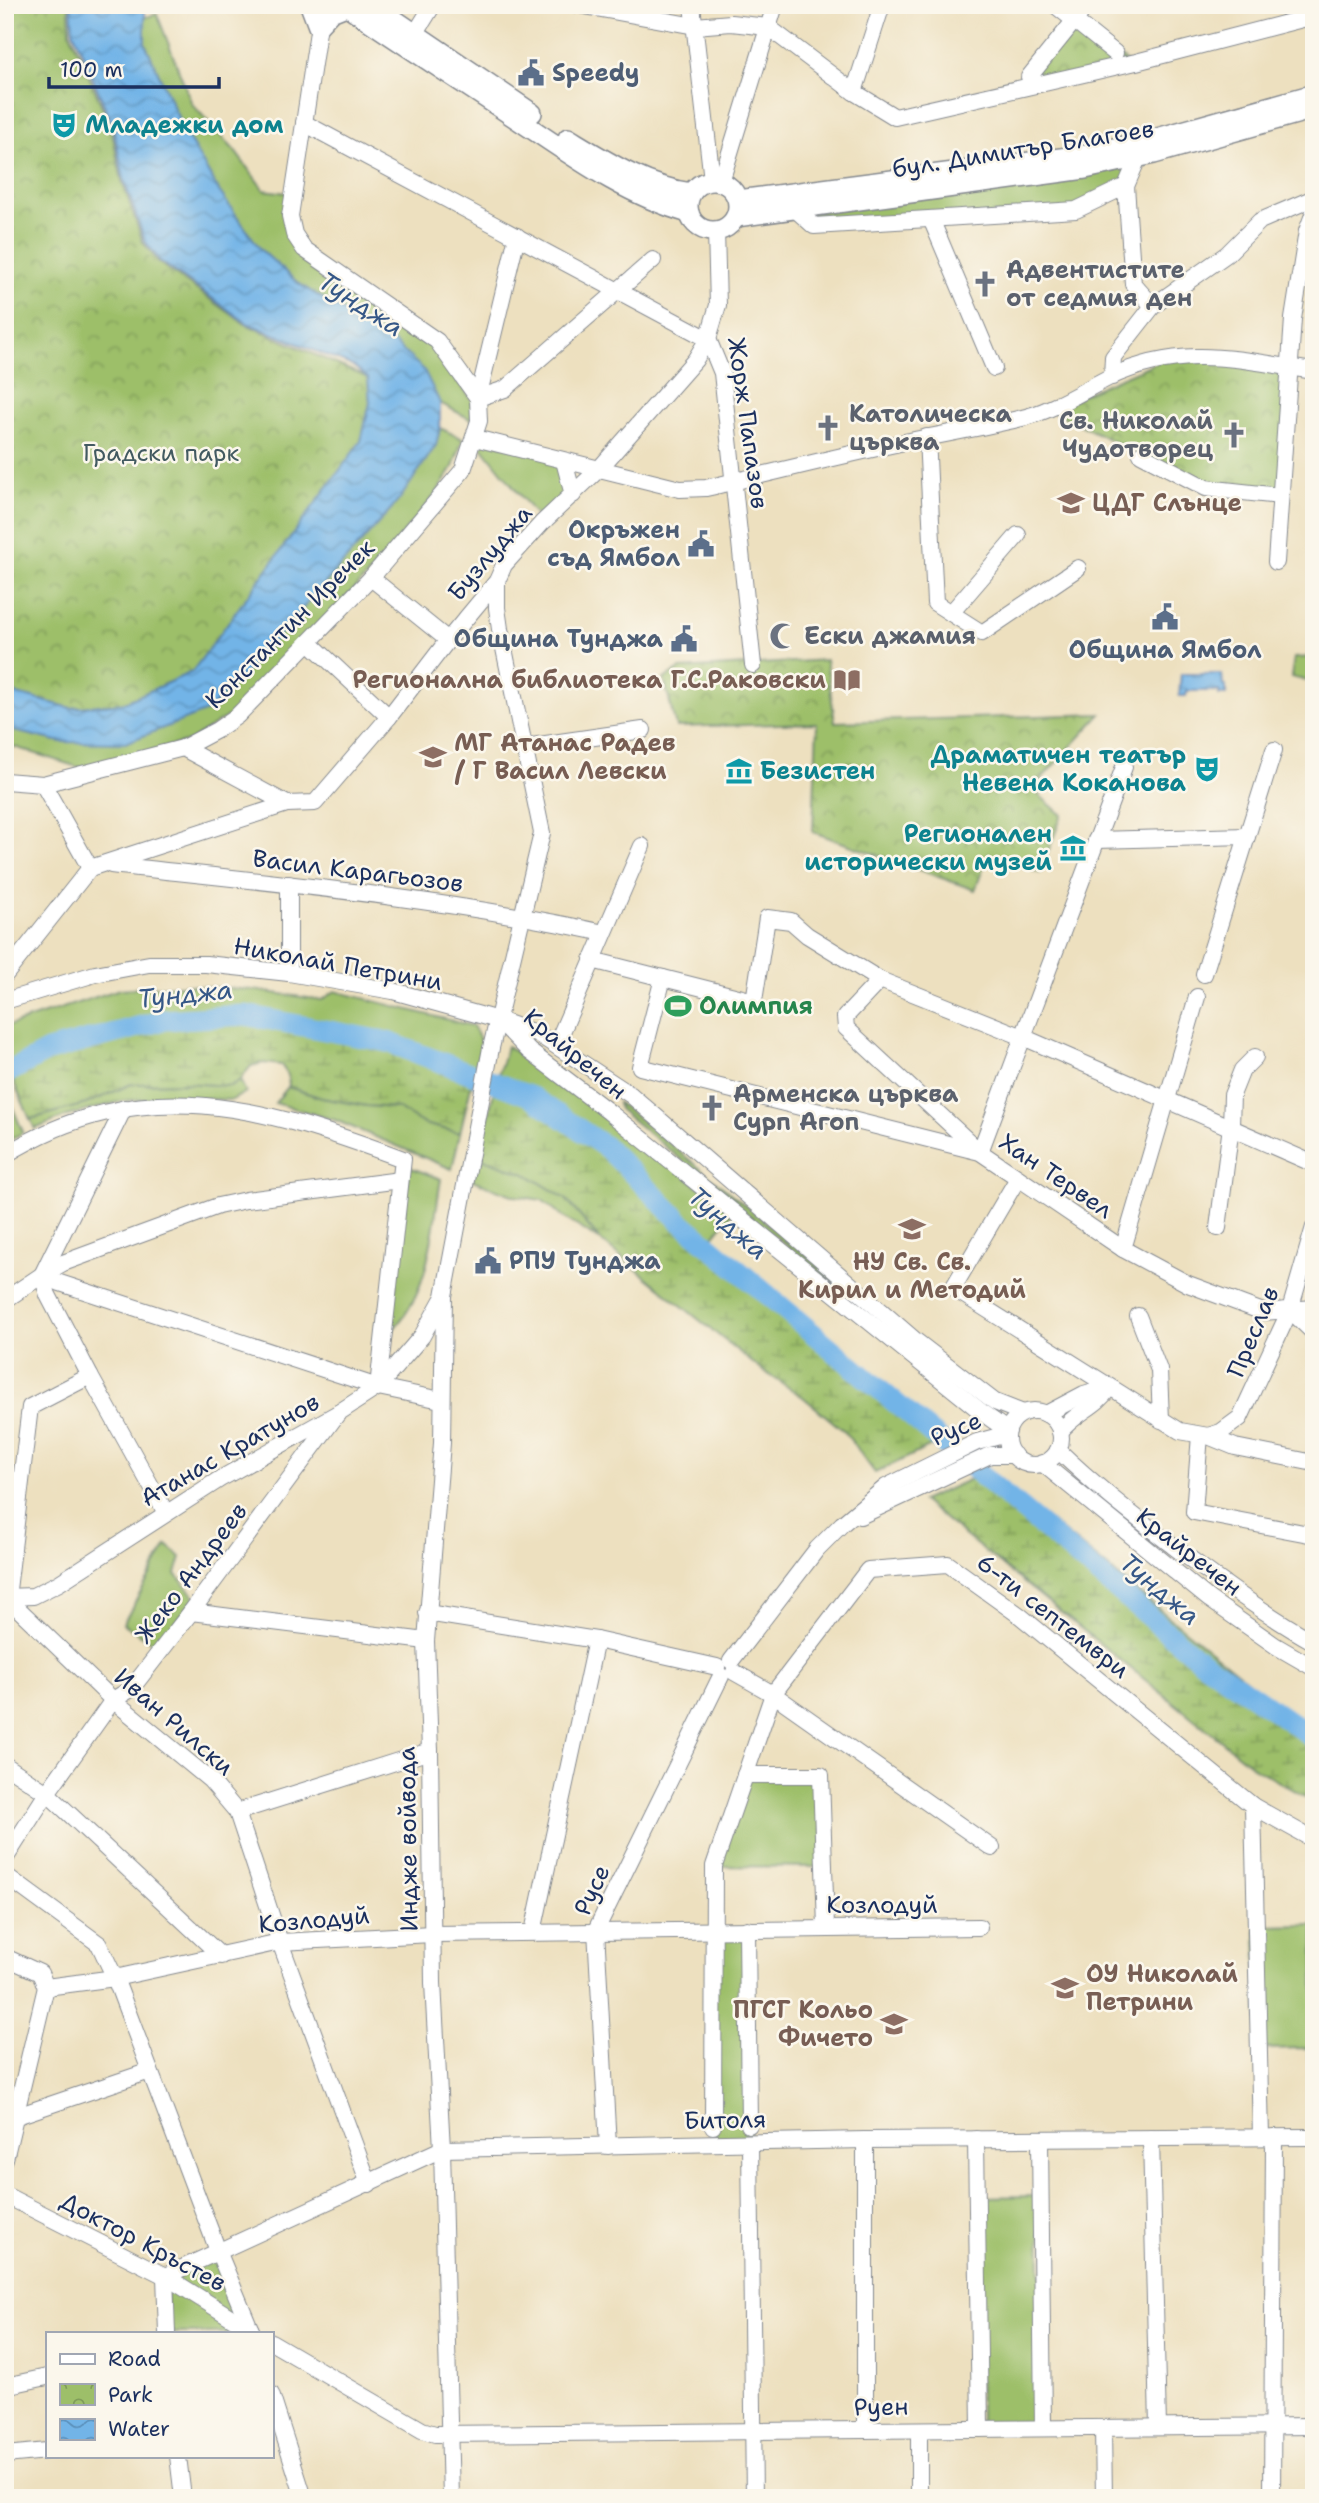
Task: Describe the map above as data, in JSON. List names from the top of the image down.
{
  "streets": {
    "main road": ["бул. Димитър Благоев"],
    "street": [
      "Жорж Папазов",
      "Бузлуджа",
      "Константин Иречек",
      "Васил Карагьозов",
      "Николай Петрини",
      "Крайречен",
      "Хан Тервел",
      "Преслав",
      "Русе",
      "Атанас Кратунов",
      "Жеко Андреев",
      "6-ти септември",
      "Иван Рилски",
      "Индже войвода",
      "Козлодуй",
      "Битоля",
      "Доктор Кръстев",
      "Руен"
    ]
  },
  "crossings": [
    ["бул. Димитър Благоев", "Жорж Папазов"],
    ["Жорж Папазов", "Бузлуджа"],
    ["Бузлуджа", "Индже войвода"],
    ["Васил Карагьозов", "Индже войвода"],
    ["Николай Петрини", "Крайречен"],
    ["Николай Петрини", "Индже войвода"],
    ["Крайречен", "Русе"],
    ["Крайречен", "Индже войвода"],
    ["Хан Тервел", "Преслав"],
    ["Русе", "Козлодуй"],
    ["Русе", "Битоля"],
    ["Атанас Кратунов", "Жеко Андреев"],
    ["Атанас Кратунов", "Иван Рилски"],
    ["Атанас Кратунов", "Индже войвода"],
    ["Жеко Андреев", "Иван Рилски"],
    ["6-ти септември", "Козлодуй"],
    ["Иван Рилски", "Козлодуй"],
    ["Иван Рилски", "Битоля"],
    ["Индже войвода", "Козлодуй"],
    ["Индже войвода", "Битоля"],
    ["Индже войвода", "Руен"],
    ["Битоля", "Доктор Кръстев"]
  ],
  "water": ["Тунджа"],
  "parks": ["Градски парк"],
  "places": {
    "public building": [
      "Speedy",
      "Окръжен съд Ямбол",
      "Община Ямбол",
      "Община Тунджа",
      "РПУ Тунджа"
    ],
    "theatre": ["Младежки дом", "Драматичен театър Невена Коканова"],
    "church": [
      "Адвентистите от седмия ден",
      "Католическа църква",
      "Св. Николай Чудотворец",
      "Арменска църква Сурп Агоп"
    ],
    "school or university": [
      "ЦДГ Слънце",
      "МГ Атанас Радев / Г Васил Левски",
      "НУ Св. Св. Кирил и Методий",
      "ОУ Николай Петрини",
      "ПГСГ Кольо Фичето"
    ],
    "mosque": ["Ески джамия"],
    "library": ["Регионална библиотека Г.С.Раковски"],
    "museum": ["Безистен", "Регионален исторически музей"],
    "sports": ["Олимпия"]
  },
  "legend": ["Road", "Park", "Water"],
  "scale_bar": "100 m"
}
